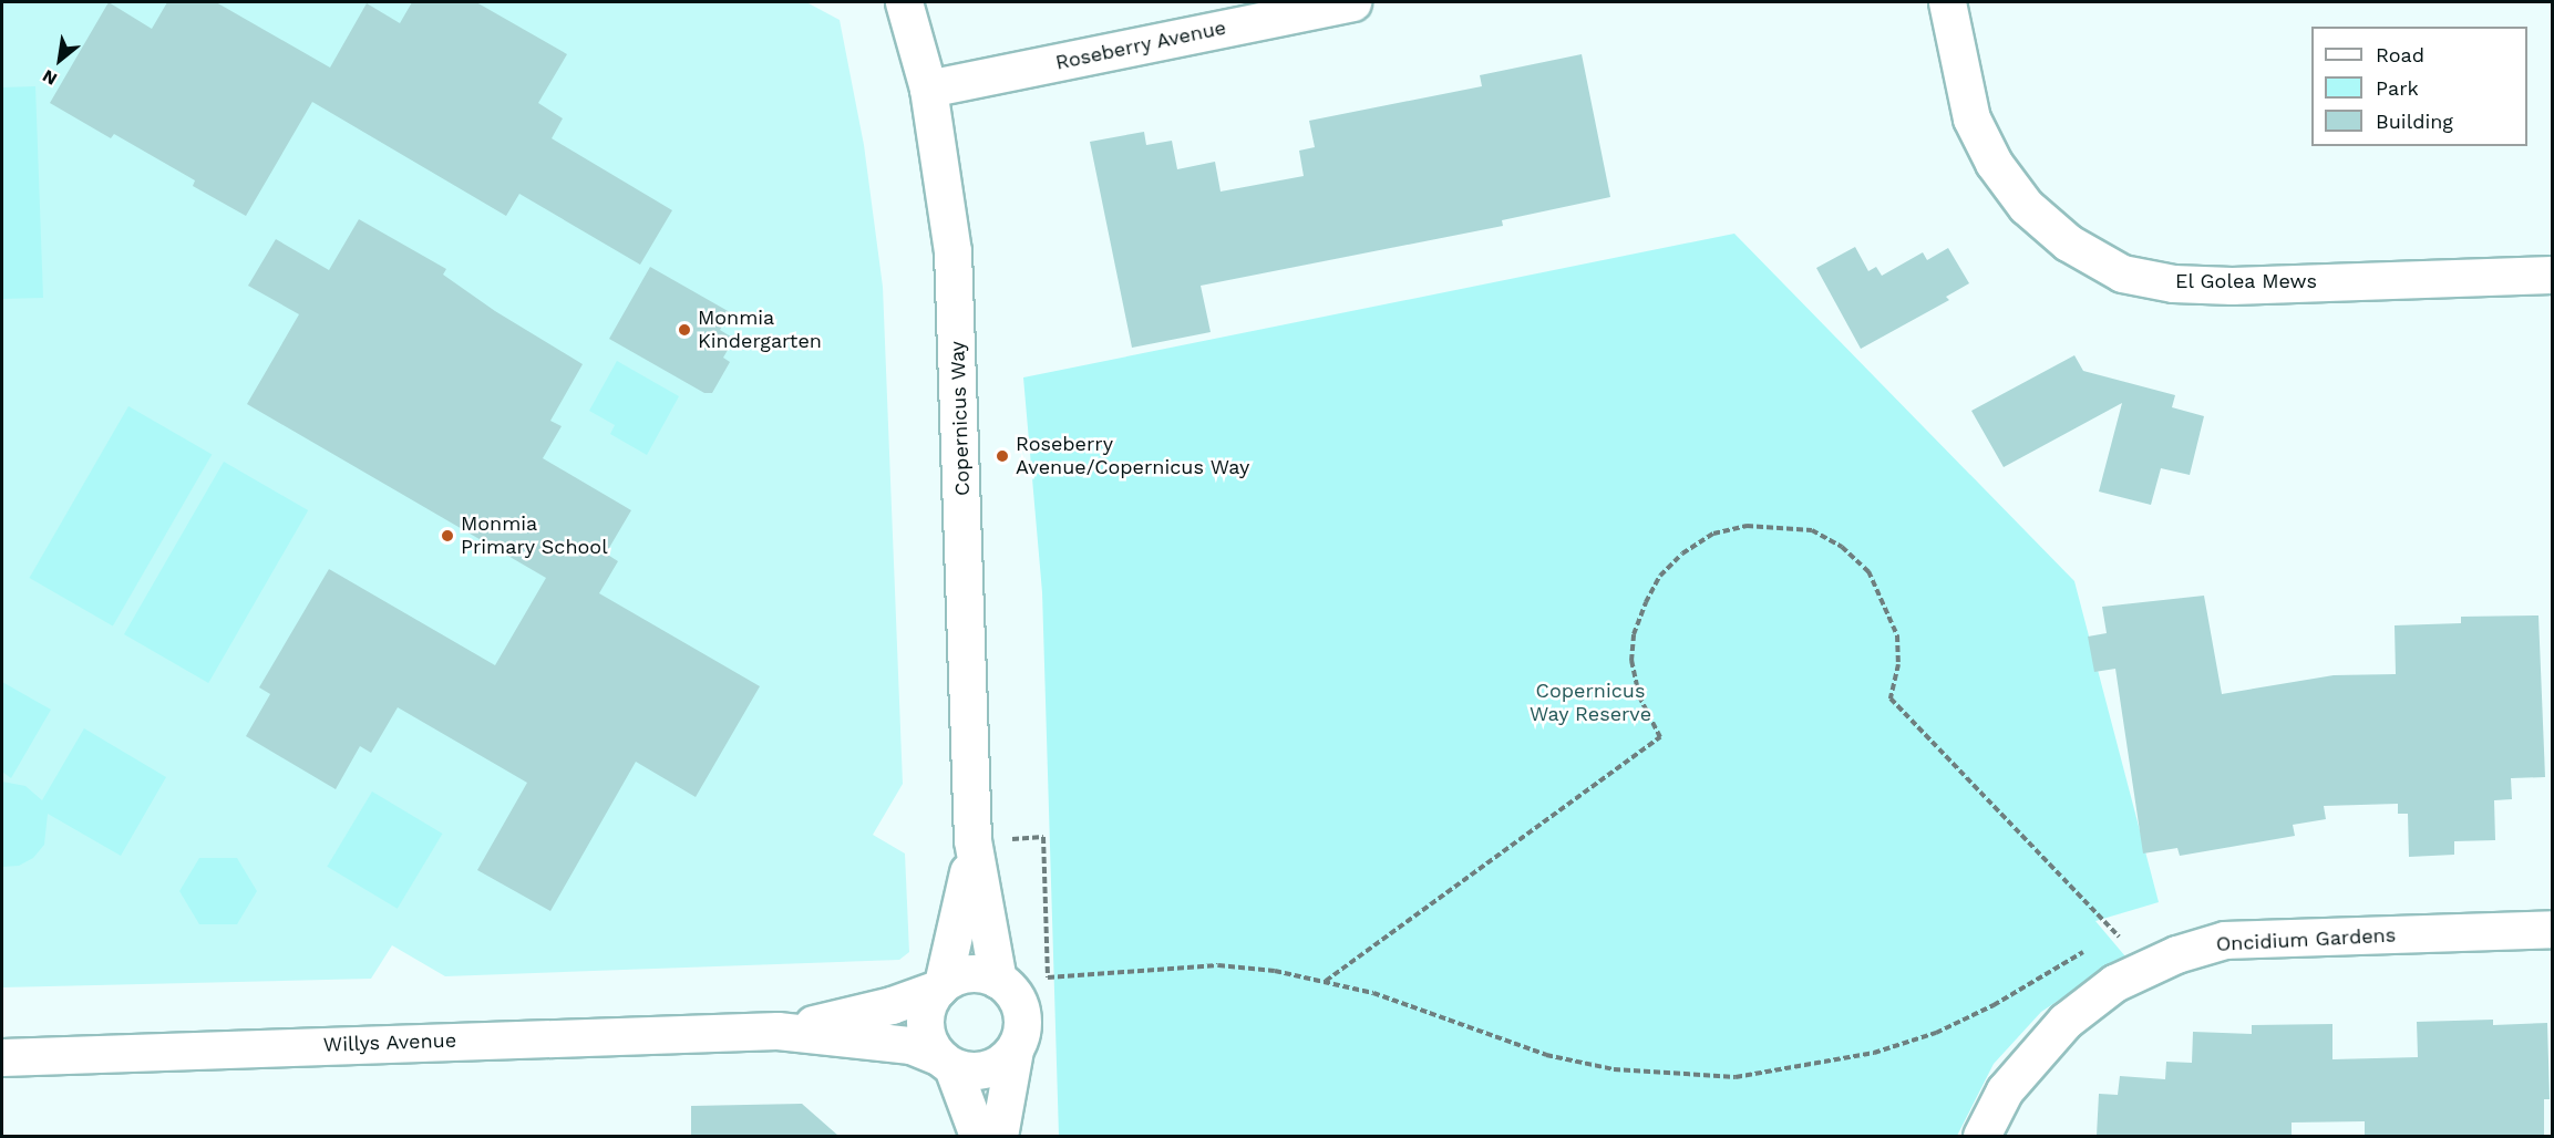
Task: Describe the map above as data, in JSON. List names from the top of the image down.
{
  "streets": {
    "street": [
      "Roseberry Avenue",
      "El Golea Mews",
      "Copernicus Way",
      "Oncidium Gardens",
      "Willys Avenue"
    ]
  },
  "crossings": [
    ["Roseberry Avenue", "Copernicus Way"],
    ["Copernicus Way", "Willys Avenue"]
  ],
  "parks": ["Copernicus Way Reserve"],
  "places": ["Monmia Kindergarten", "Roseberry Avenue/Copernicus Way", "Monmia Primary School"],
  "legend": ["Road", "Park", "Building"],
  "north": "bottom left"
}
